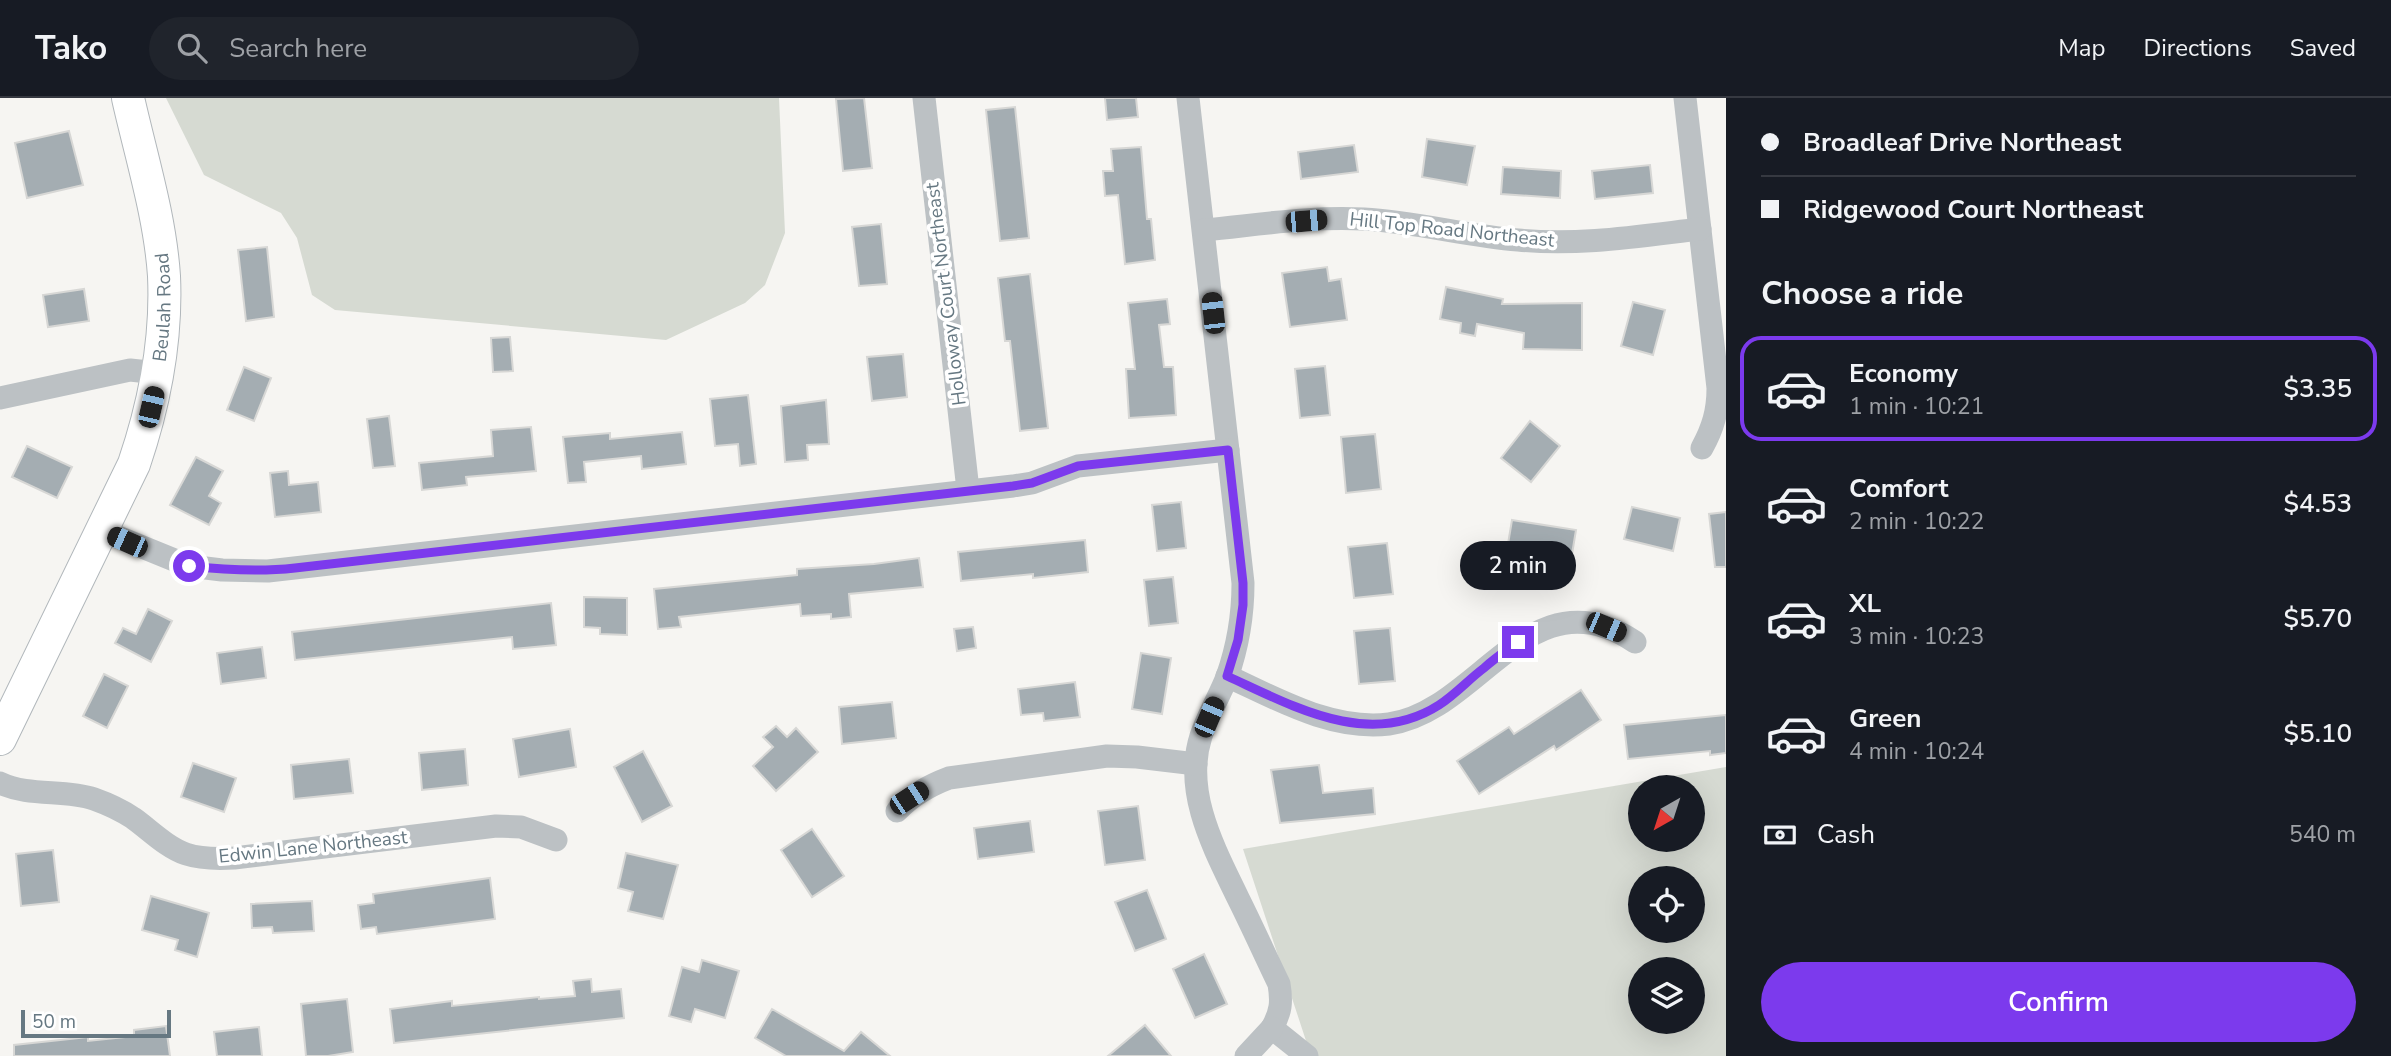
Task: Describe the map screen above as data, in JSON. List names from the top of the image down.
{
  "streets": {
    "main road": ["Beulah Road"],
    "street": ["Hill Top Road Northeast", "Holloway Court Northeast", "Edwin Lane Northeast"]
  },
  "scale_bar": "50 m",
  "north": "bottom left",
  "page": {
    "header": "Tako",
    "search": "Search here",
    "nav": ["Map", "Directions", "Saved"],
    "banner": ["Broadleaf Drive Northeast", "Ridgewood Court Northeast"],
    "heading": "Choose a ride",
    "list": [
      {
        "name": "Economy",
        "note": "1 min · 10:21",
        "value": "$3.35"
      },
      {
        "name": "Comfort",
        "note": "2 min · 10:22",
        "value": "$4.53"
      },
      {
        "name": "XL",
        "note": "3 min · 10:23",
        "value": "$5.70"
      },
      {
        "name": "Green",
        "note": "4 min · 10:24",
        "value": "$5.10"
      }
    ],
    "bubble": "2 min",
    "pay": ["Cash", "540 m"],
    "buttons": "Confirm",
    "scale": "50 m"
  }
}
